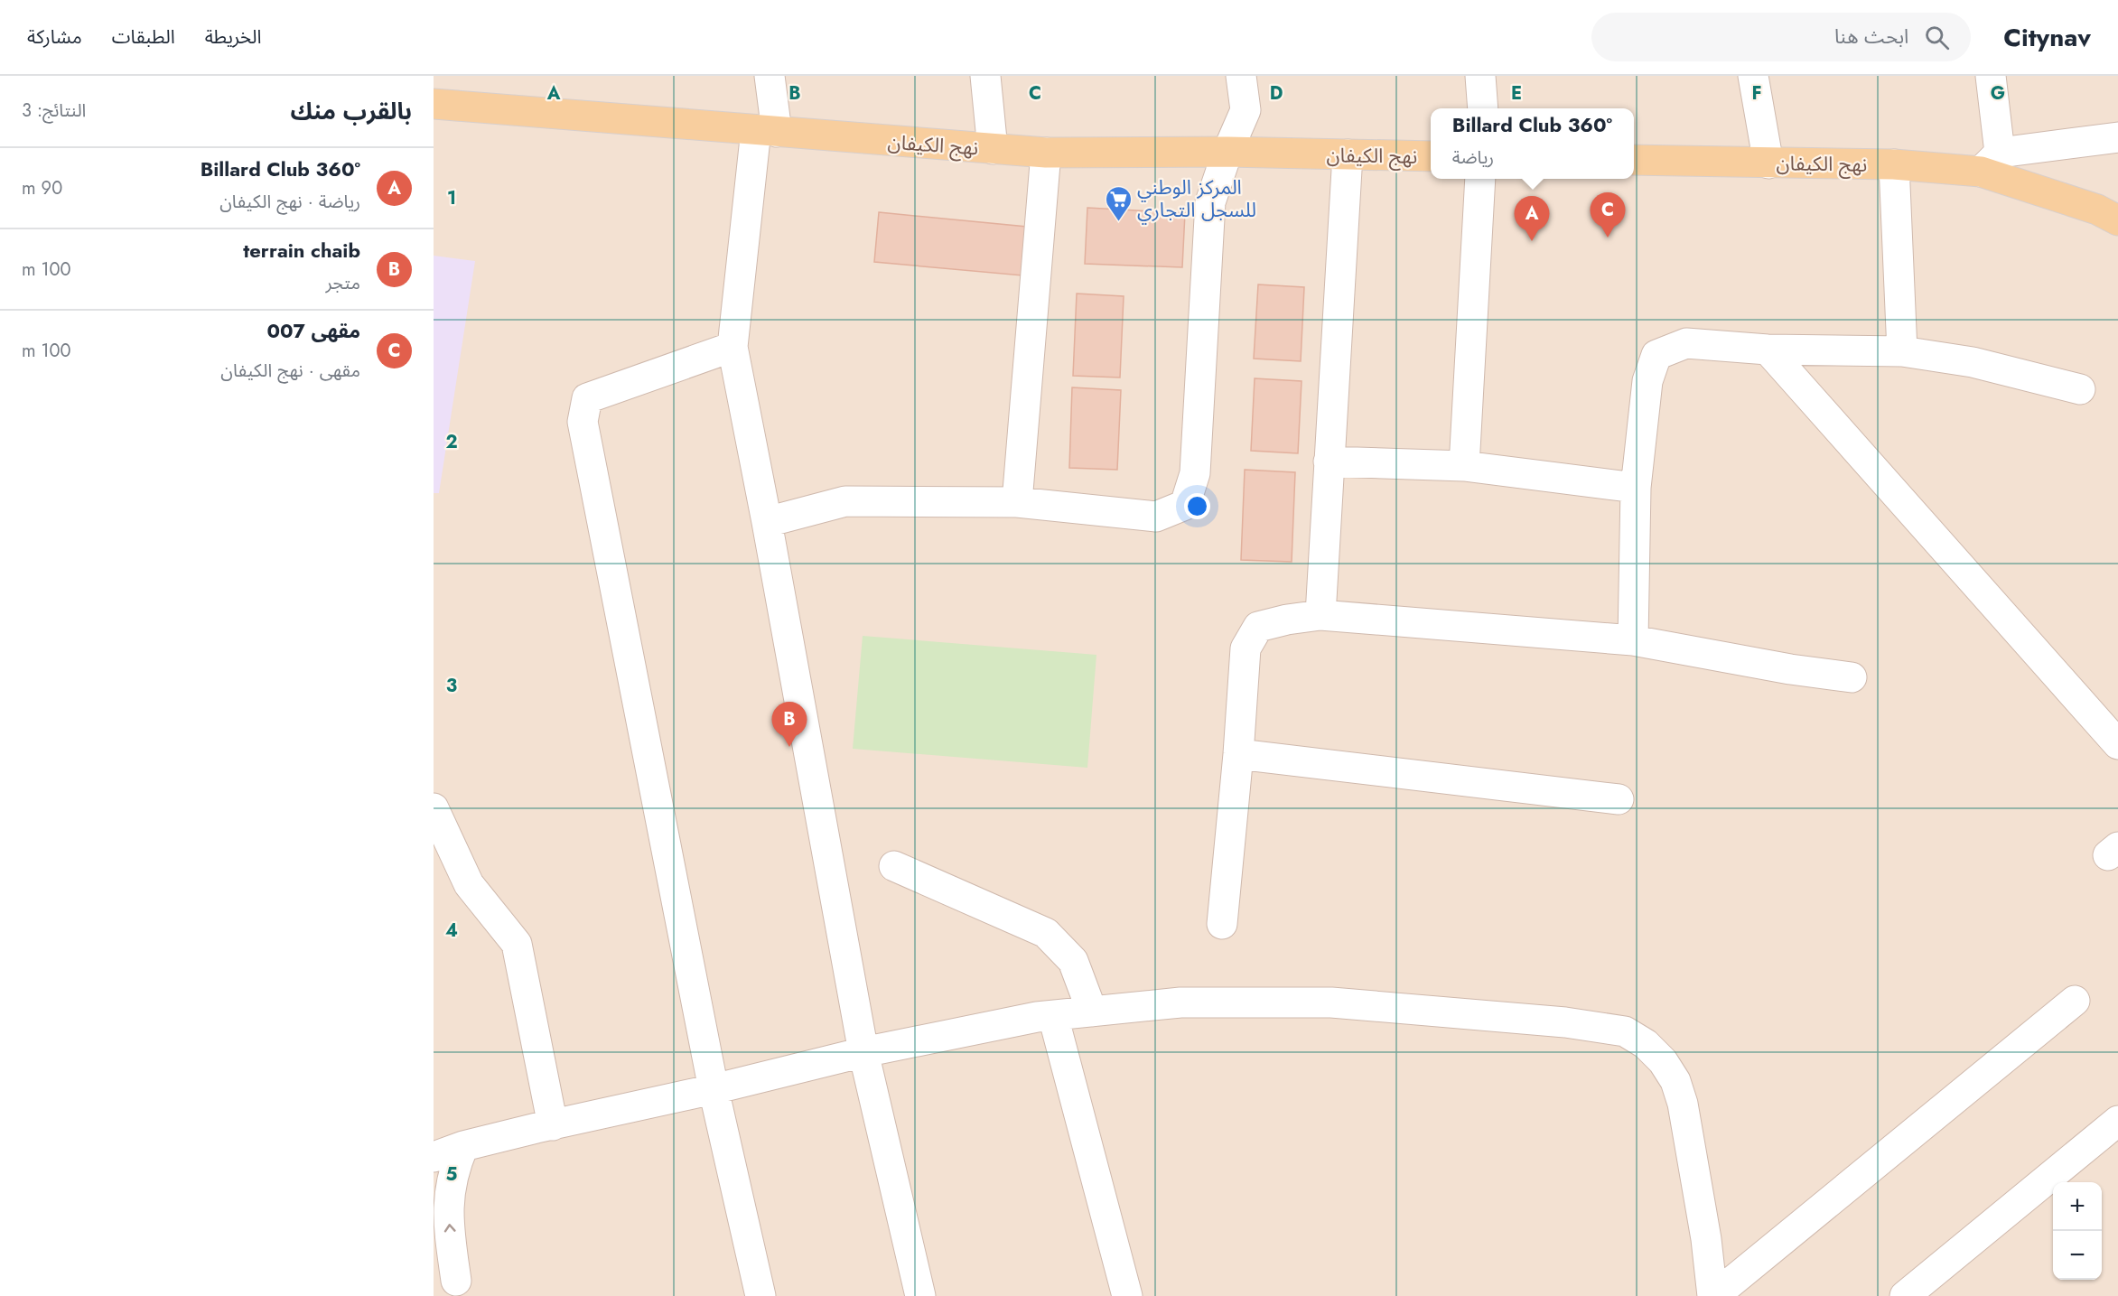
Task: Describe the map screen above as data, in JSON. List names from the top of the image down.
{
  "streets": {
    "main road": ["نهج الكيفان"]
  },
  "places": {
    "supermarket": ["المركز الوطني للسجل التجاري"]
  },
  "page": {
    "header": "Citynav",
    "search": "ابحث هنا",
    "nav": ["الخريطة", "الطبقات", "مشاركة"],
    "heading": ["بالقرب منك", "النتائج: 3"],
    "popup": ["Billard Club 360°", "رياضة"],
    "list": [
      {
        "mark": "A",
        "name": "Billard Club 360°",
        "note": "رياضة · نهج الكيفان",
        "value": "90 m"
      },
      {
        "mark": "B",
        "name": "terrain chaib",
        "note": "متجر",
        "value": "100 m"
      },
      {
        "mark": "C",
        "name": "مقهى 007",
        "note": "مقهى · نهج الكيفان",
        "value": "100 m"
      }
    ],
    "pins": ["C", "A", "B"],
    "map_buttons": ["+", "−"]
  },
  "grid": {
    "columns": [
      "A",
      "B",
      "C",
      "D",
      "E",
      "F",
      "G"
    ],
    "rows": [
      "1",
      "2",
      "3",
      "4",
      "5"
    ]
  }
}
